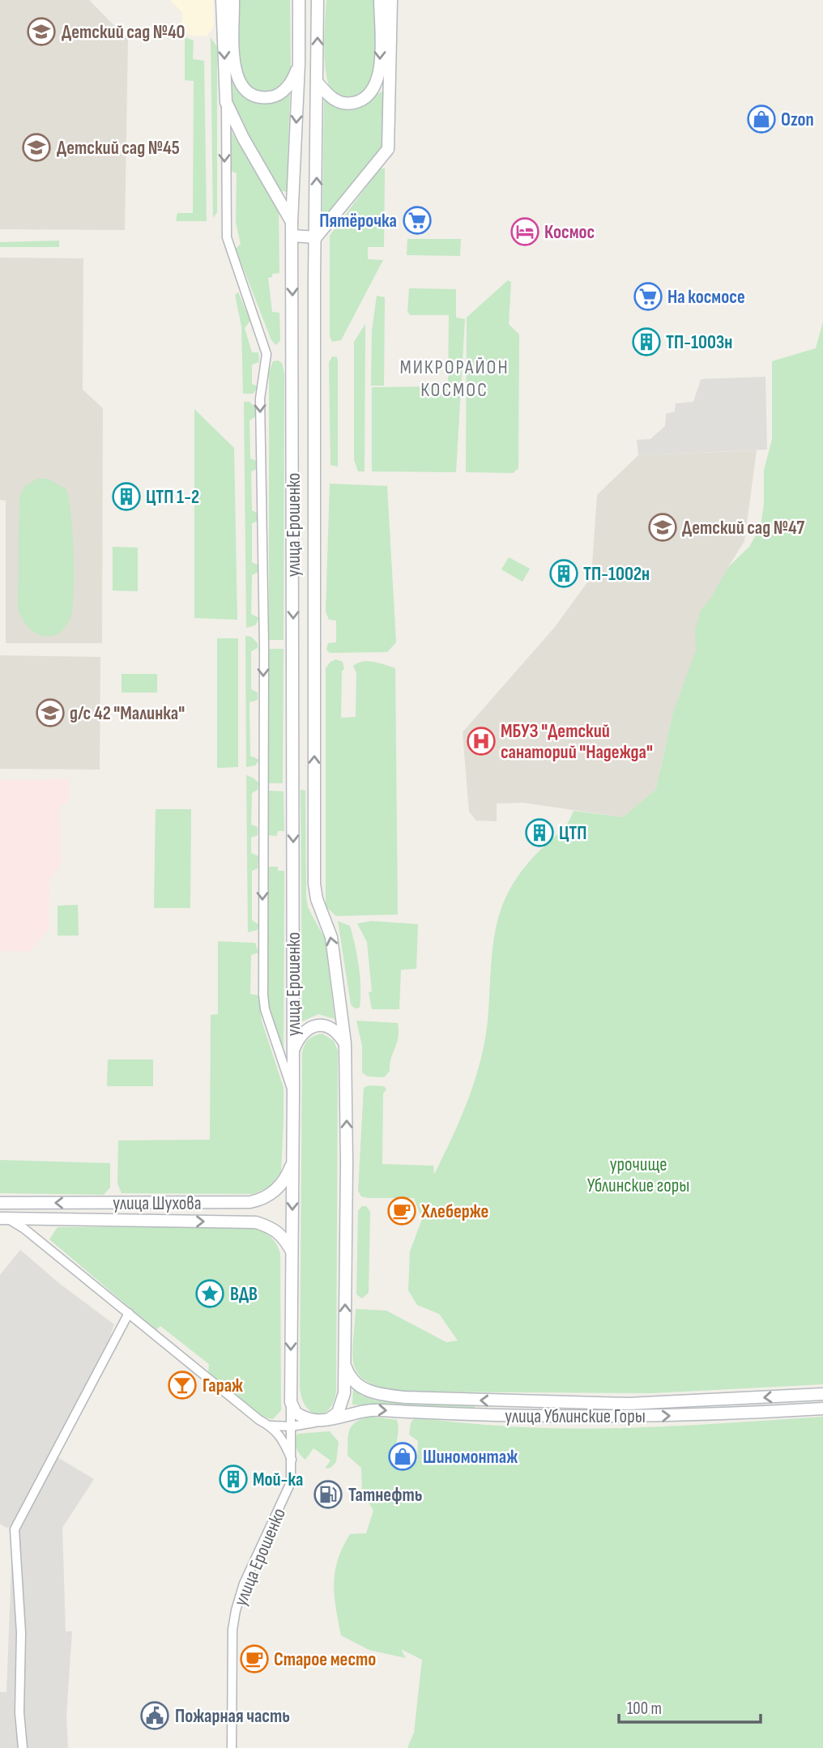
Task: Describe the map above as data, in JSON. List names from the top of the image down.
{
  "streets": {
    "main road": ["улица Ерошенко", "улица Шухова", "улица Ублинские Горы"]
  },
  "crossings": [
    ["улица Ерошенко", "улица Шухова"],
    ["улица Ерошенко", "улица Ублинские Горы"]
  ],
  "districts": ["МИКРОРАЙОН КОСМОС"],
  "parks": ["урочище Ублинские горы"],
  "places": {
    "school or university": [
      "Детский сад №40",
      "Детский сад №45",
      "Детский сад №47",
      "д/с 42 \"Малинка\""
    ],
    "shop": ["Ozon", "Шиномонтаж"],
    "supermarket": ["Пятёрочка", "На космосе"],
    "hotel": ["Космос"],
    "building": [
      "ТП-1003н",
      "ЦТП 1-2",
      "ТП-1002н",
      "ЦТП",
      "Мой-ка"
    ],
    "hospital": ["МБУЗ \"Детский санаторий \"Надежда\""],
    "cafe": ["Хлеберже", "Старое место"],
    "place": ["ВДВ"],
    "bar": ["Гараж"],
    "fuel station": ["Татнефть"],
    "public building": ["Пожарная часть"]
  },
  "scale_bar": "100 m"
}
